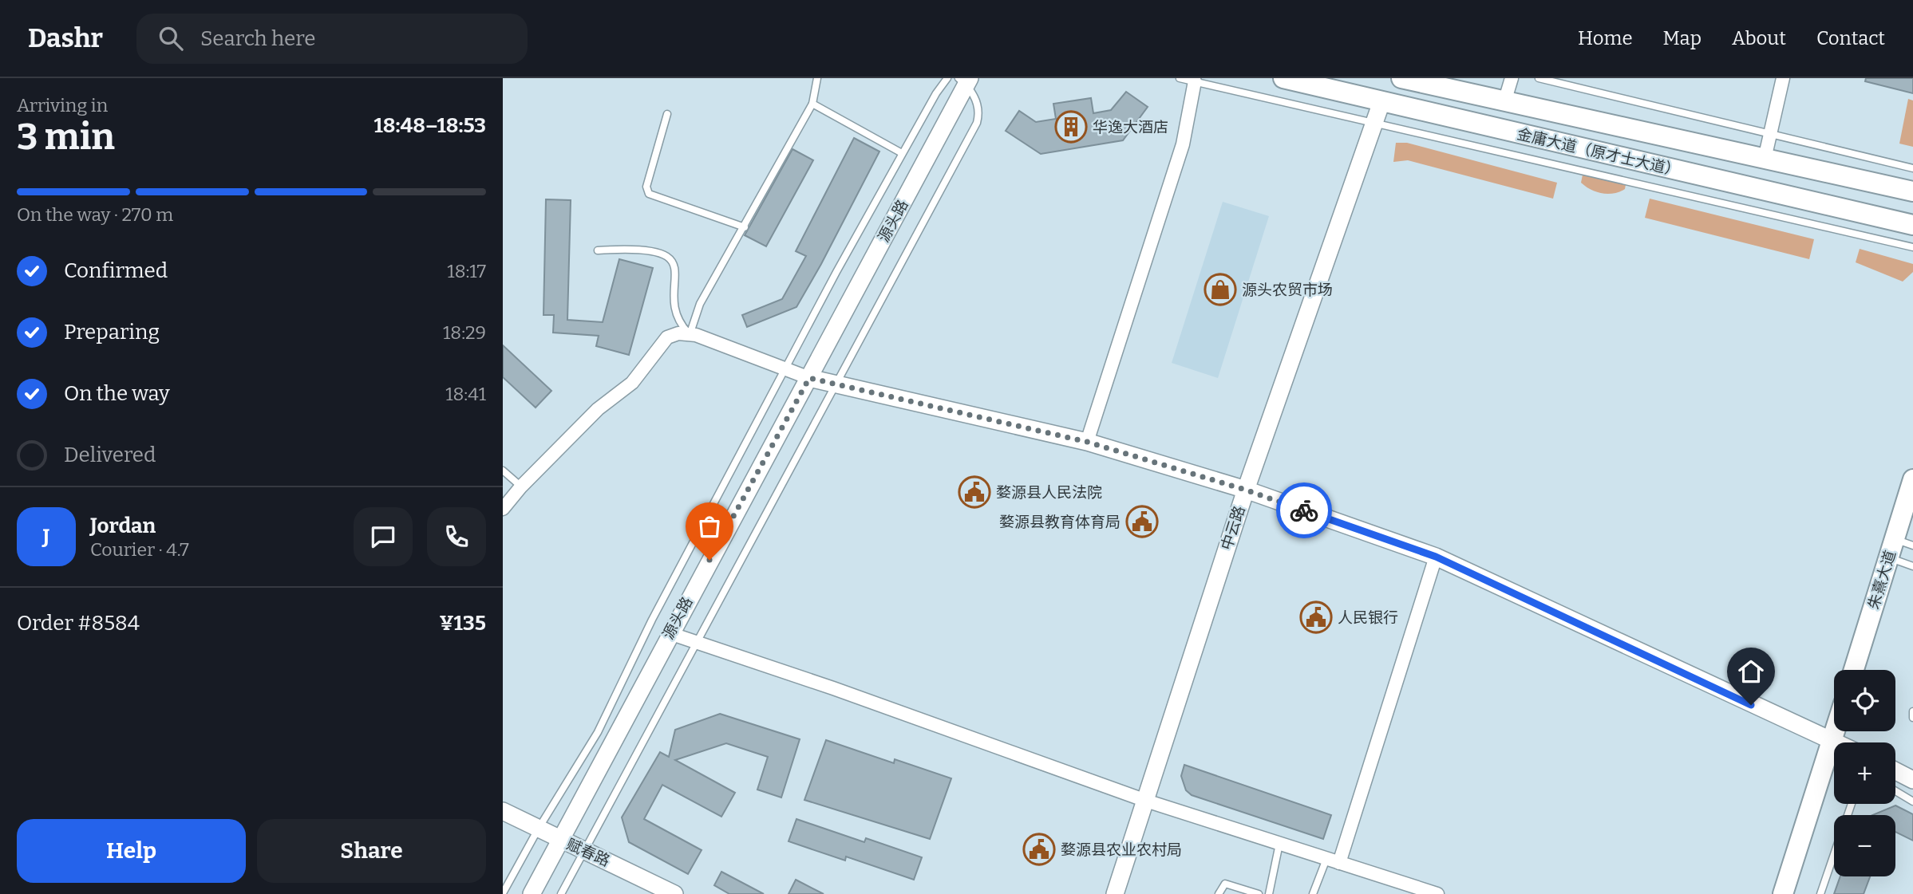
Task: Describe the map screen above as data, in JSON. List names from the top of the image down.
{
  "streets": {
    "main road": ["金庸大道（原才士大道）", "朱熹大道"],
    "street": ["源头路", "中云路", "赋春路"]
  },
  "crossings": [
    ["金庸大道（原才士大道）", "中云路"],
    ["源头路", "赋春路"]
  ],
  "places": {
    "building": ["华逸大酒店"],
    "shop": ["源头农贸市场"],
    "public building": [
      "婺源县人民法院",
      "婺源县教育体育局",
      "人民银行",
      "婺源县农业农村局"
    ]
  },
  "page": {
    "header": "Dashr",
    "search": "Search here",
    "nav": [
      "Home",
      "Map",
      "About",
      "Contact"
    ],
    "heading": ["3 min", "Arriving in", "18:48–18:53"],
    "panel": [
      "Jordan",
      "Courier · 4.7",
      "Order #8584",
      "¥135"
    ],
    "bar": "On the way · 270 m",
    "list": [
      ["Confirmed", "18:17"],
      ["Preparing", "18:29"],
      ["On the way", "18:41"],
      "Delivered"
    ],
    "round": "J",
    "map_buttons": ["+", "−"],
    "buttons": ["Help", "Share"]
  }
}
